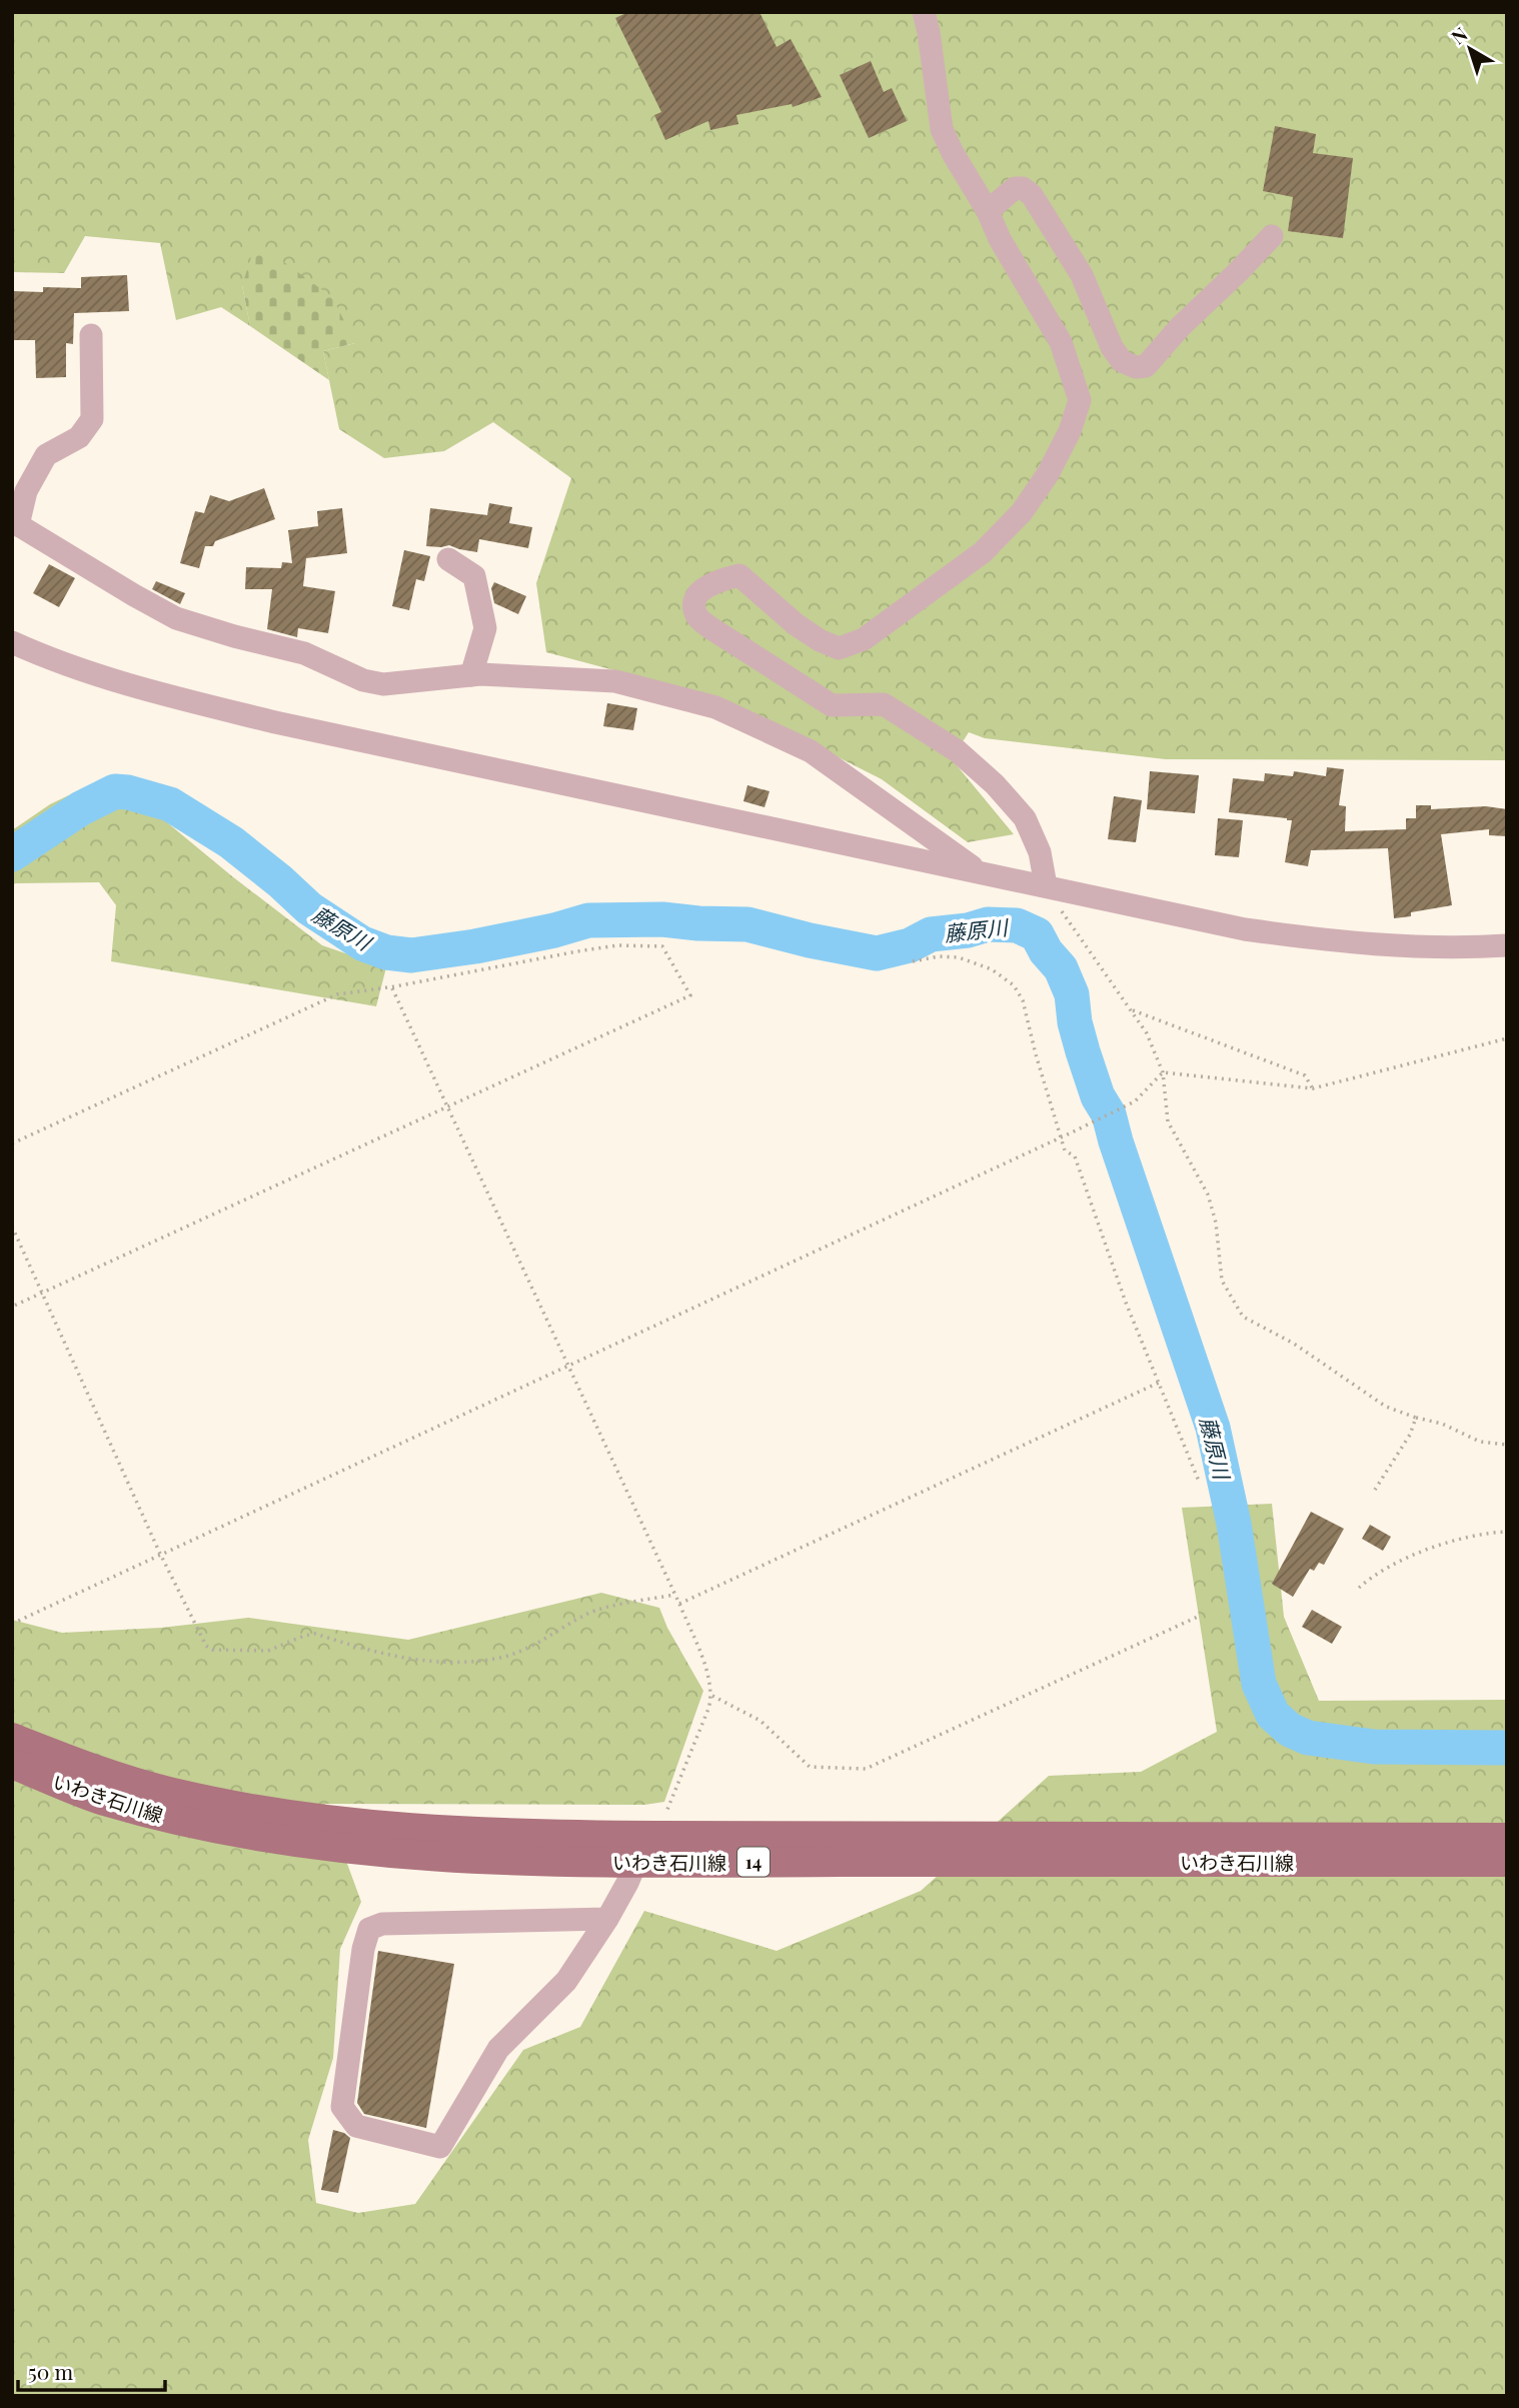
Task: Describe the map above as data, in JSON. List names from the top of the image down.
{
  "streets": {
    "main road": ["いわき石川線", "14"]
  },
  "water": ["藤原川"],
  "scale_bar": "50 m",
  "north": "top left"
}
